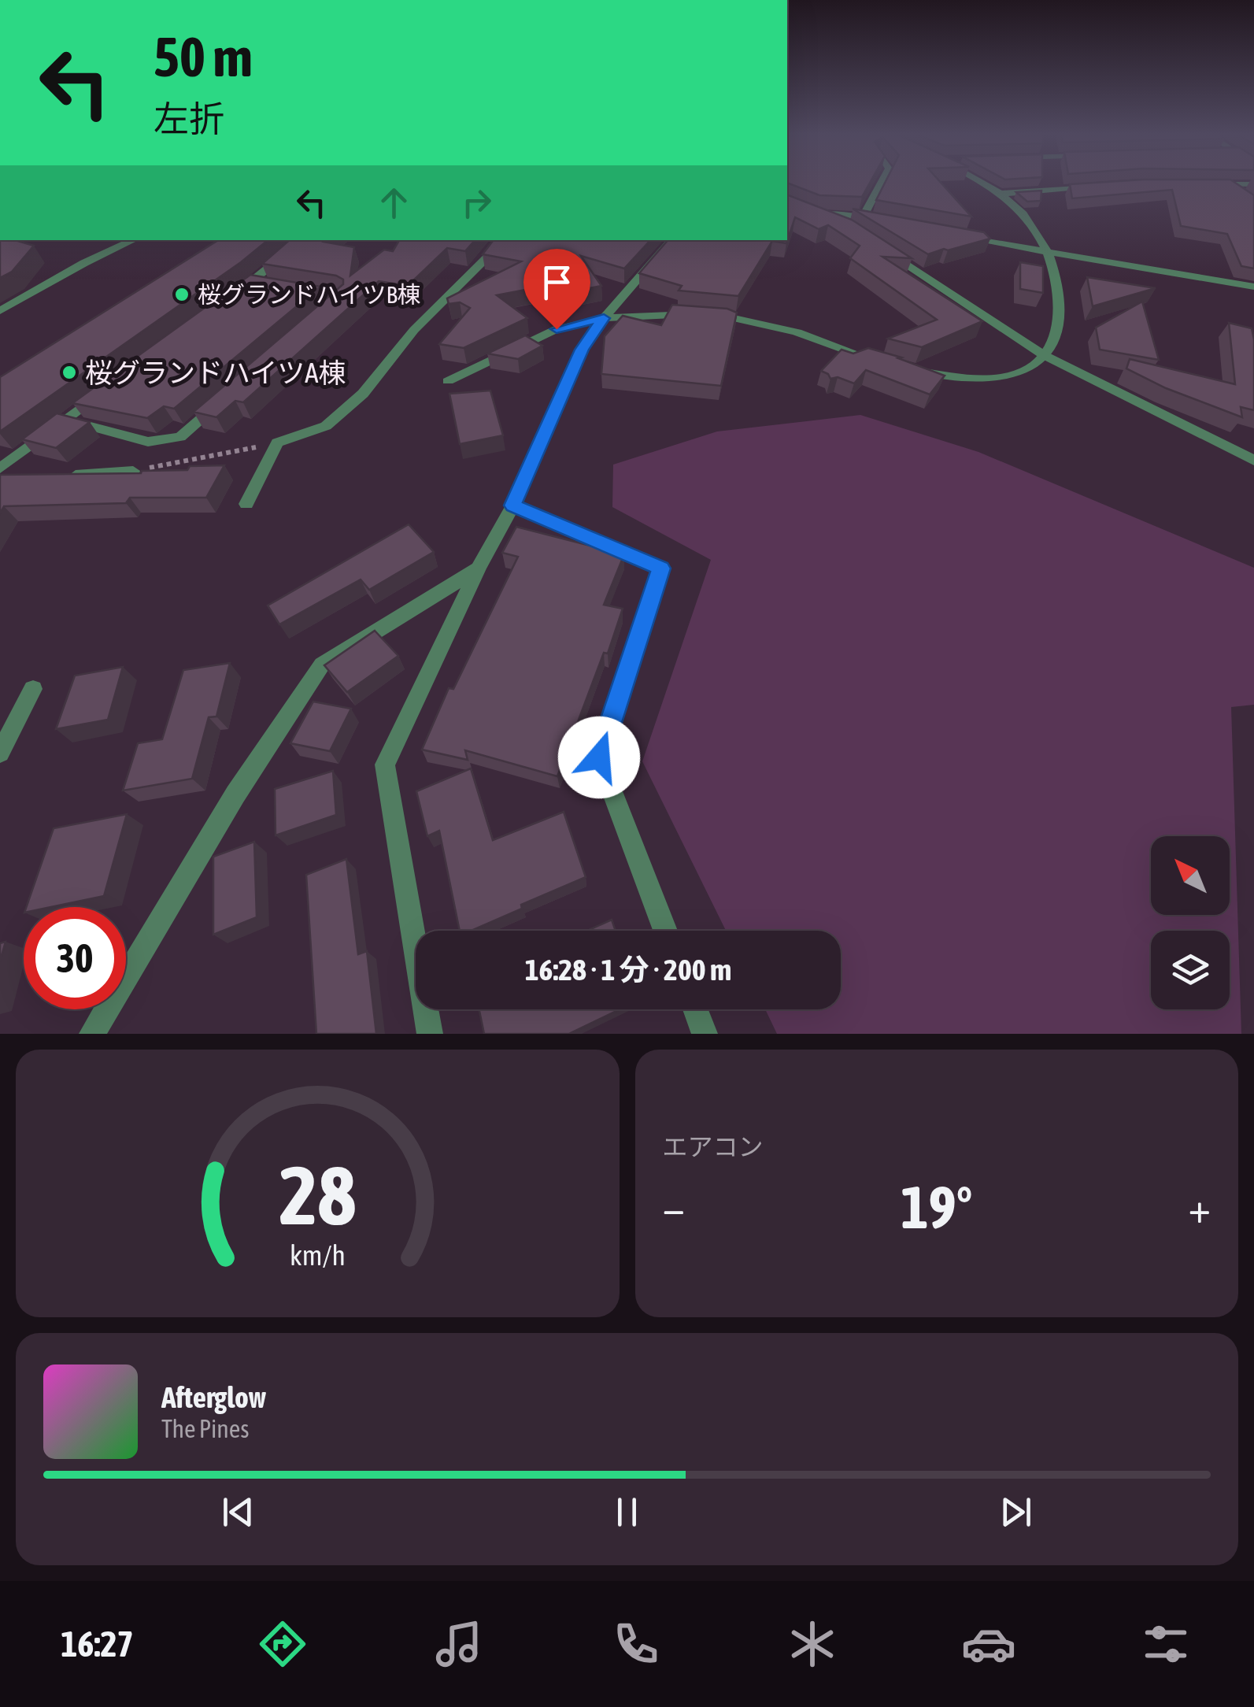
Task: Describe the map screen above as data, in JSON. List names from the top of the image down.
{
  "places": ["桜グランドハイツB棟", "桜グランドハイツA棟"],
  "north": "top left",
  "page": {
    "turn": ["50 m", "左折"],
    "limit": "30",
    "trip": "16:28 · 1 分 · 200 m",
    "tile": "エアコン",
    "heat": ["−", "19°", "+"],
    "song": ["Afterglow", "The Pines"],
    "tabs": "16:27",
    "gauge": ["28", "km/h"]
  }
}
